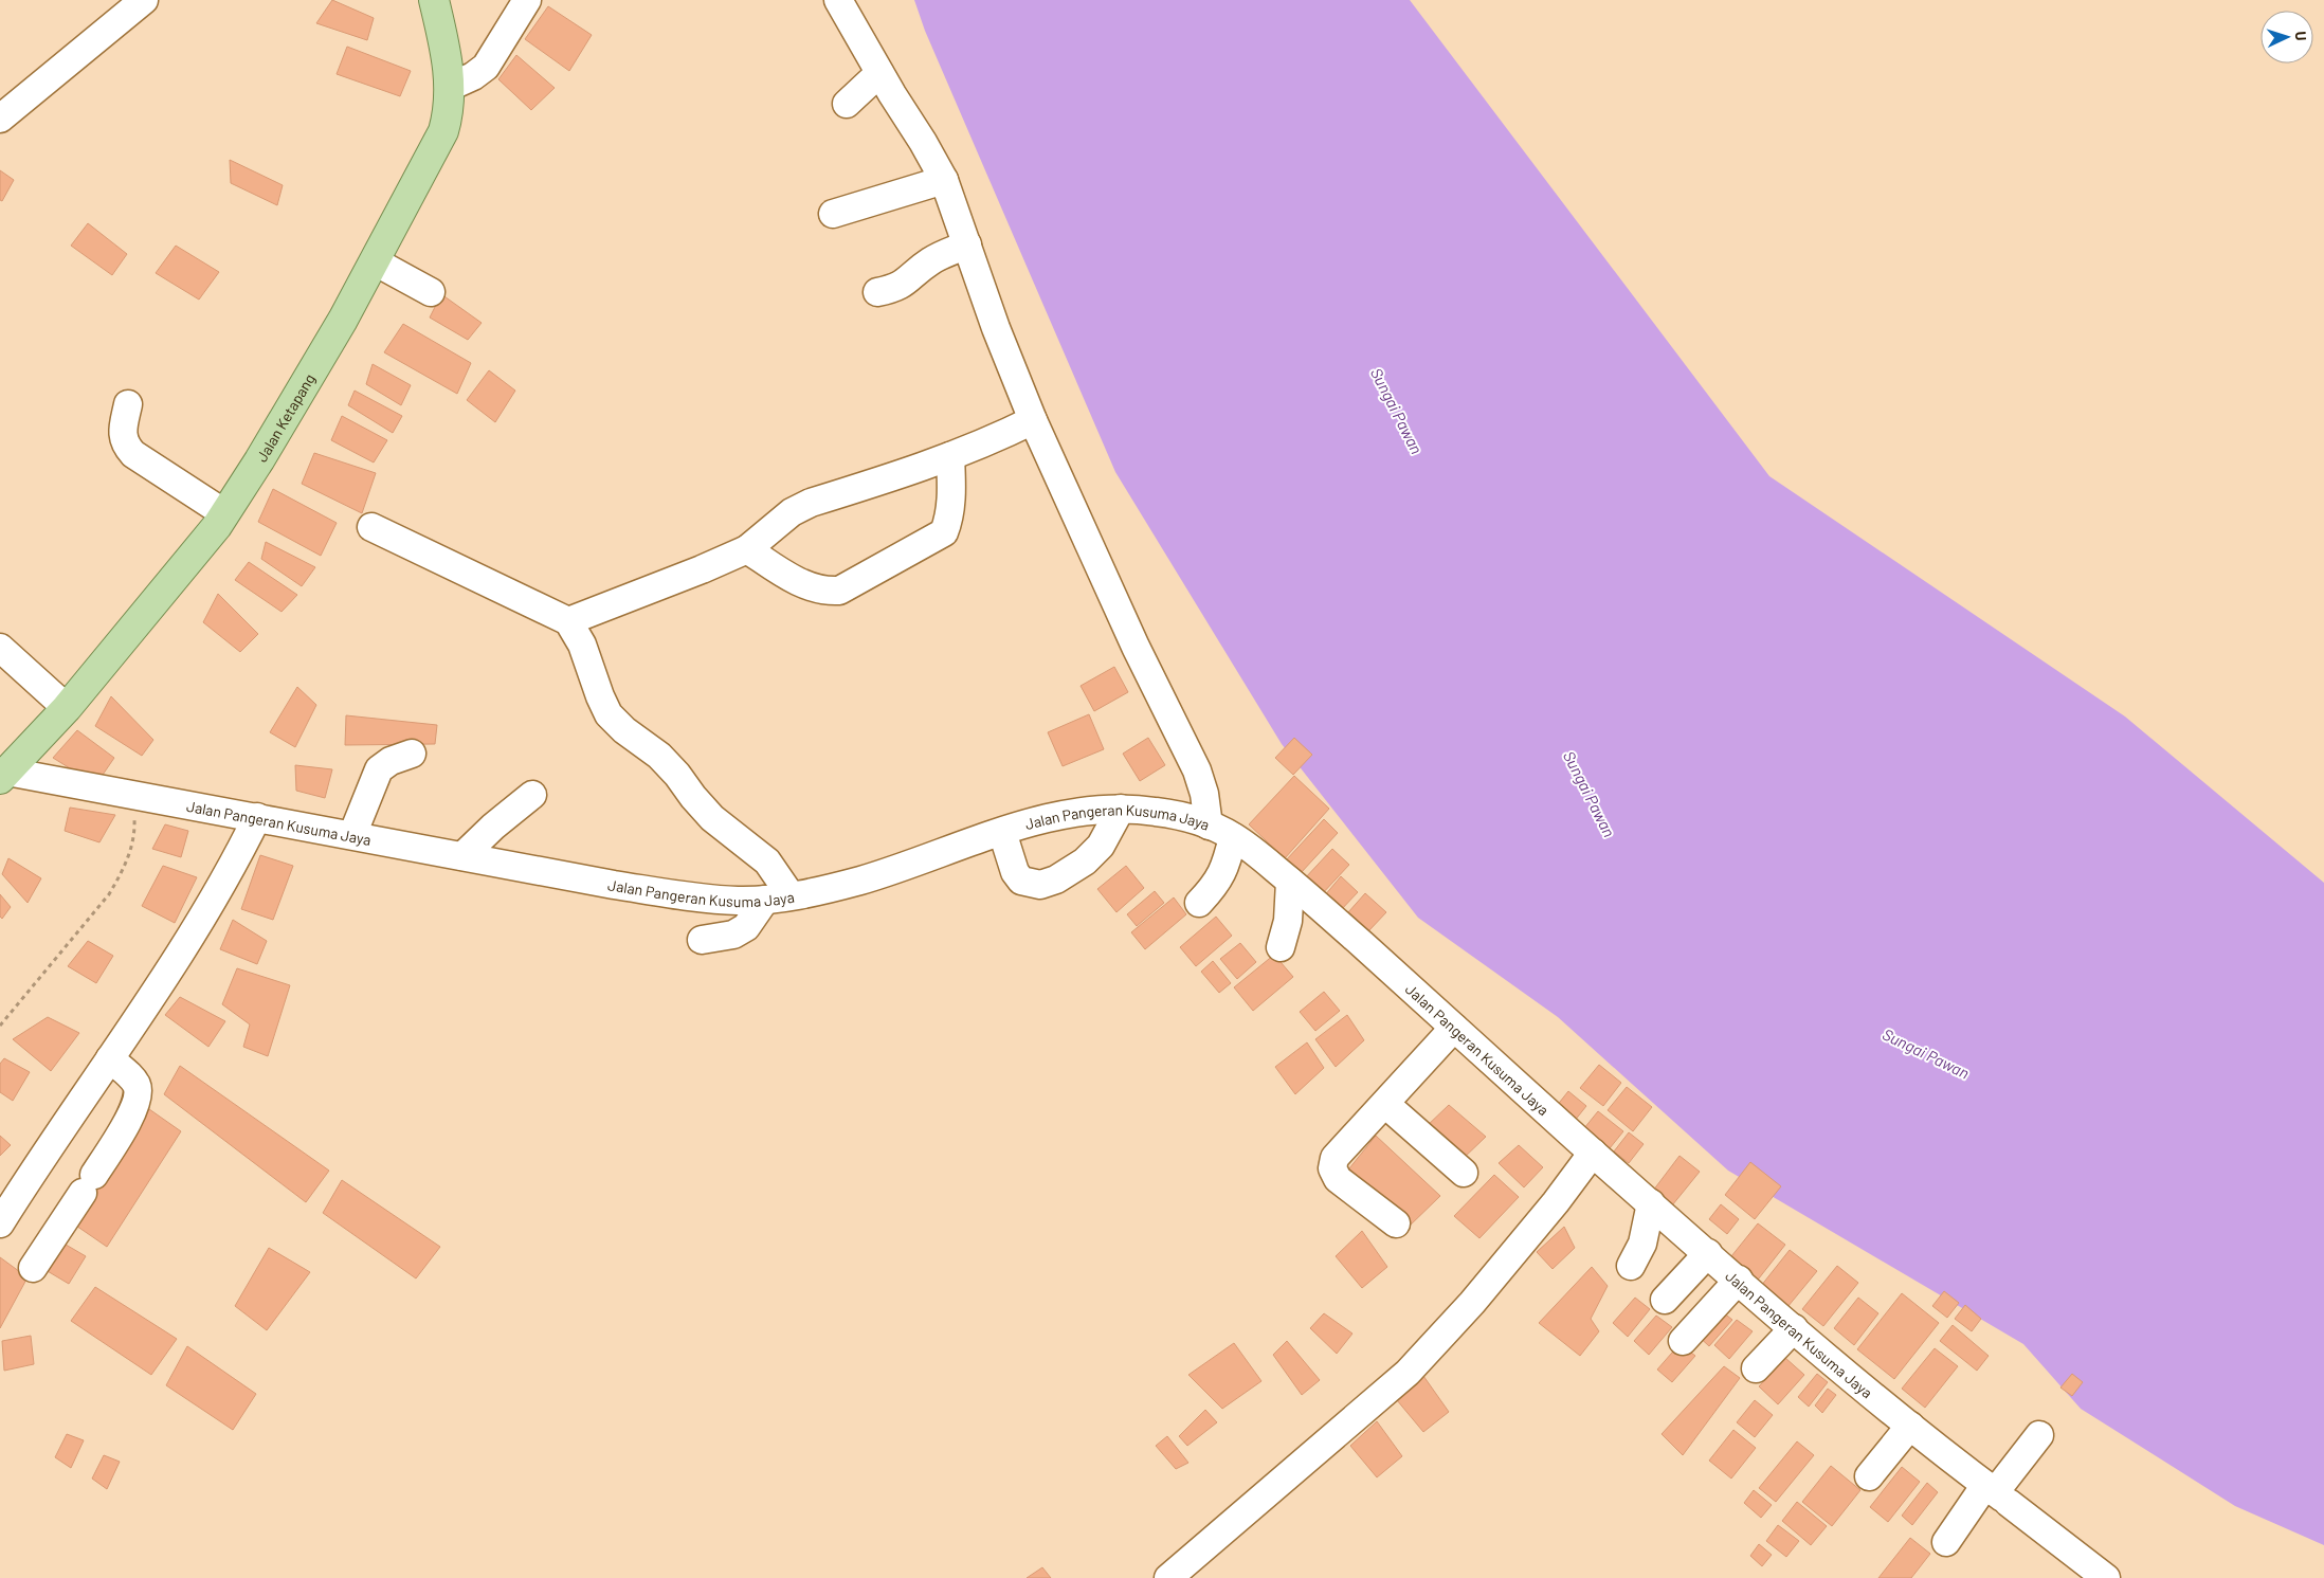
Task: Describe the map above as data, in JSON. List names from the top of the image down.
{
  "streets": {
    "main road": ["Jalan Ketapang"],
    "street": ["Jalan Pangeran Kusuma Jaya"]
  },
  "crossings": [
    ["Jalan Ketapang", "Jalan Pangeran Kusuma Jaya"]
  ],
  "water": ["Sungai Pawan"],
  "north": "right"
}
